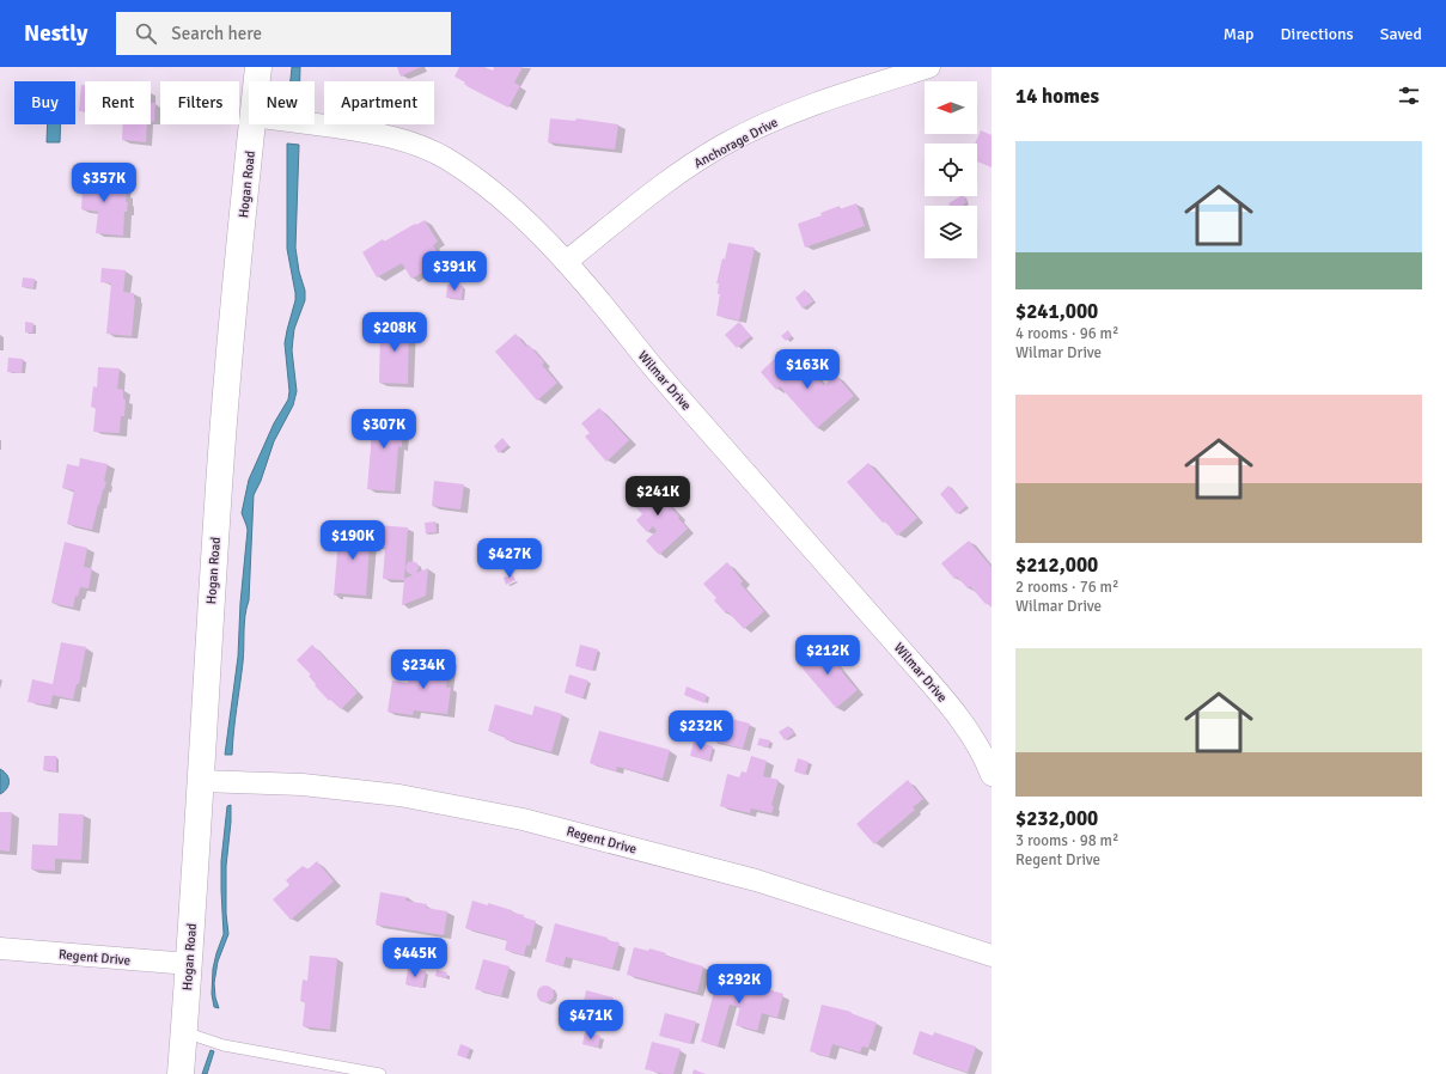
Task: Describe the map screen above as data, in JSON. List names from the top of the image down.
{
  "streets": {
    "street": [
      "Anchorage Drive",
      "Hogan Road",
      "Wilmar Drive",
      "Regent Drive"
    ]
  },
  "crossings": [
    ["Anchorage Drive", "Wilmar Drive"],
    ["Hogan Road", "Regent Drive"]
  ],
  "north": "left",
  "page": {
    "header": "Nestly",
    "search": "Search here",
    "nav": ["Map", "Directions", "Saved"],
    "heading": "14 homes",
    "chip": [
      "Buy",
      "Rent",
      "Filters",
      "New",
      "Apartment"
    ],
    "list": [
      {
        "name": "$241,000",
        "note": "4 rooms · 96 m² · Wilmar Drive"
      },
      {
        "name": "$212,000",
        "note": "2 rooms · 76 m² · Wilmar Drive"
      },
      {
        "name": "$232,000",
        "note": "3 rooms · 98 m² · Regent Drive"
      }
    ],
    "price": [
      "$357K",
      "$391K",
      "$208K",
      "$163K",
      "$307K",
      "$241K",
      "$190K",
      "$427K",
      "$212K",
      "$234K",
      "$232K",
      "$445K",
      "$292K",
      "$471K"
    ]
  }
}
